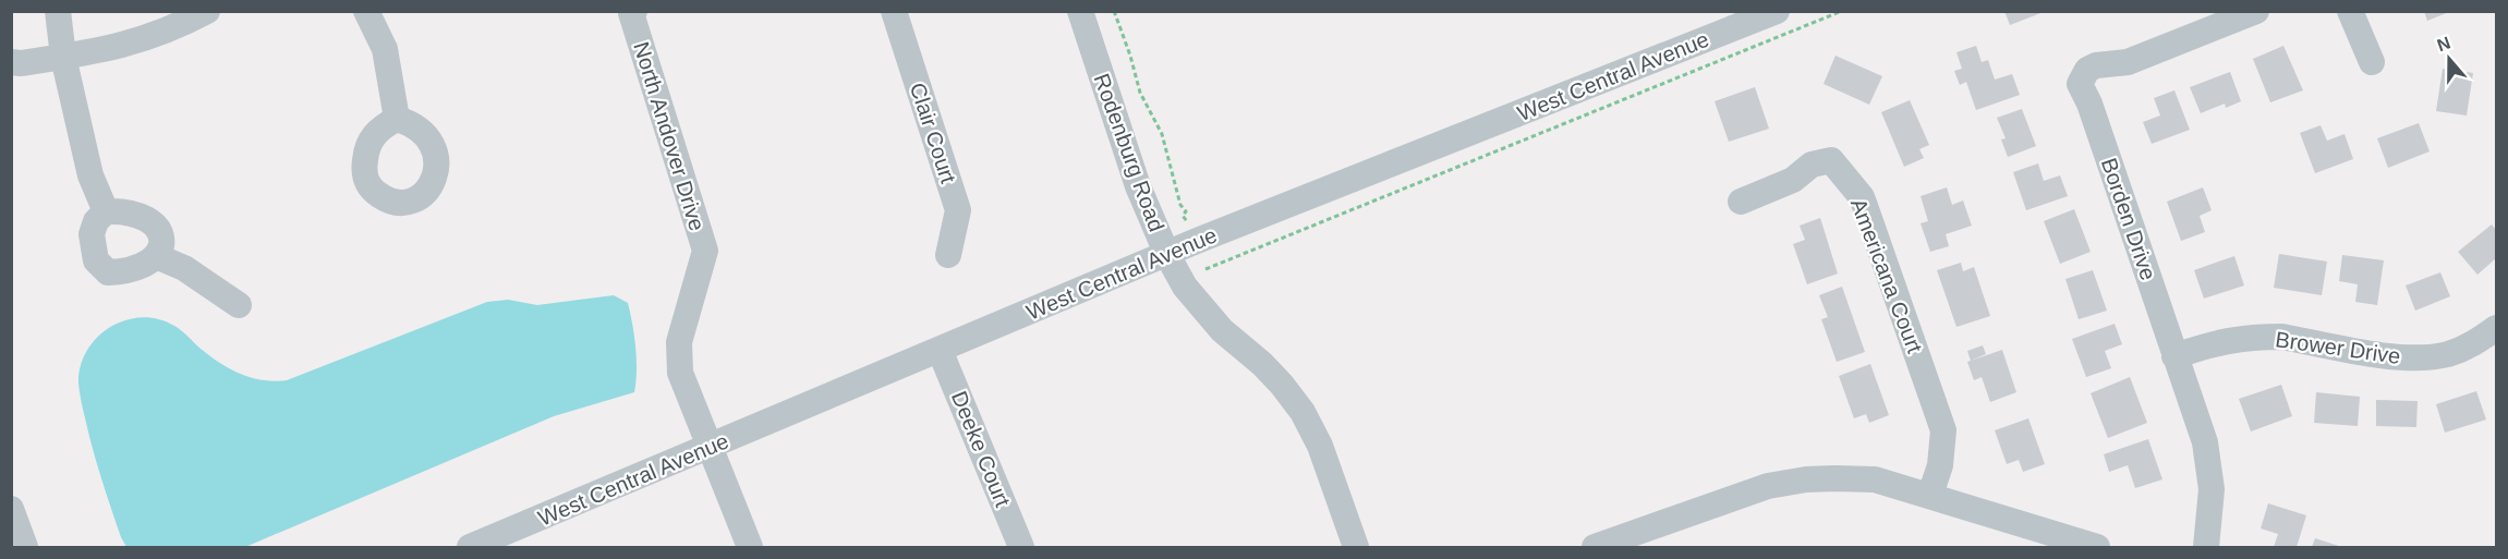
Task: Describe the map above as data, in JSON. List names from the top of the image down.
{
  "streets": {
    "street": [
      "West Central Avenue",
      "Clair Court",
      "North Andover Drive",
      "Rodenburg Road",
      "Borden Drive",
      "Americana Court",
      "Brower Drive",
      "Deeke Court"
    ]
  },
  "crossings": [
    ["West Central Avenue", "North Andover Drive"],
    ["West Central Avenue", "Rodenburg Road"],
    ["West Central Avenue", "Deeke Court"],
    ["Borden Drive", "Brower Drive"]
  ],
  "north": "top"
}
